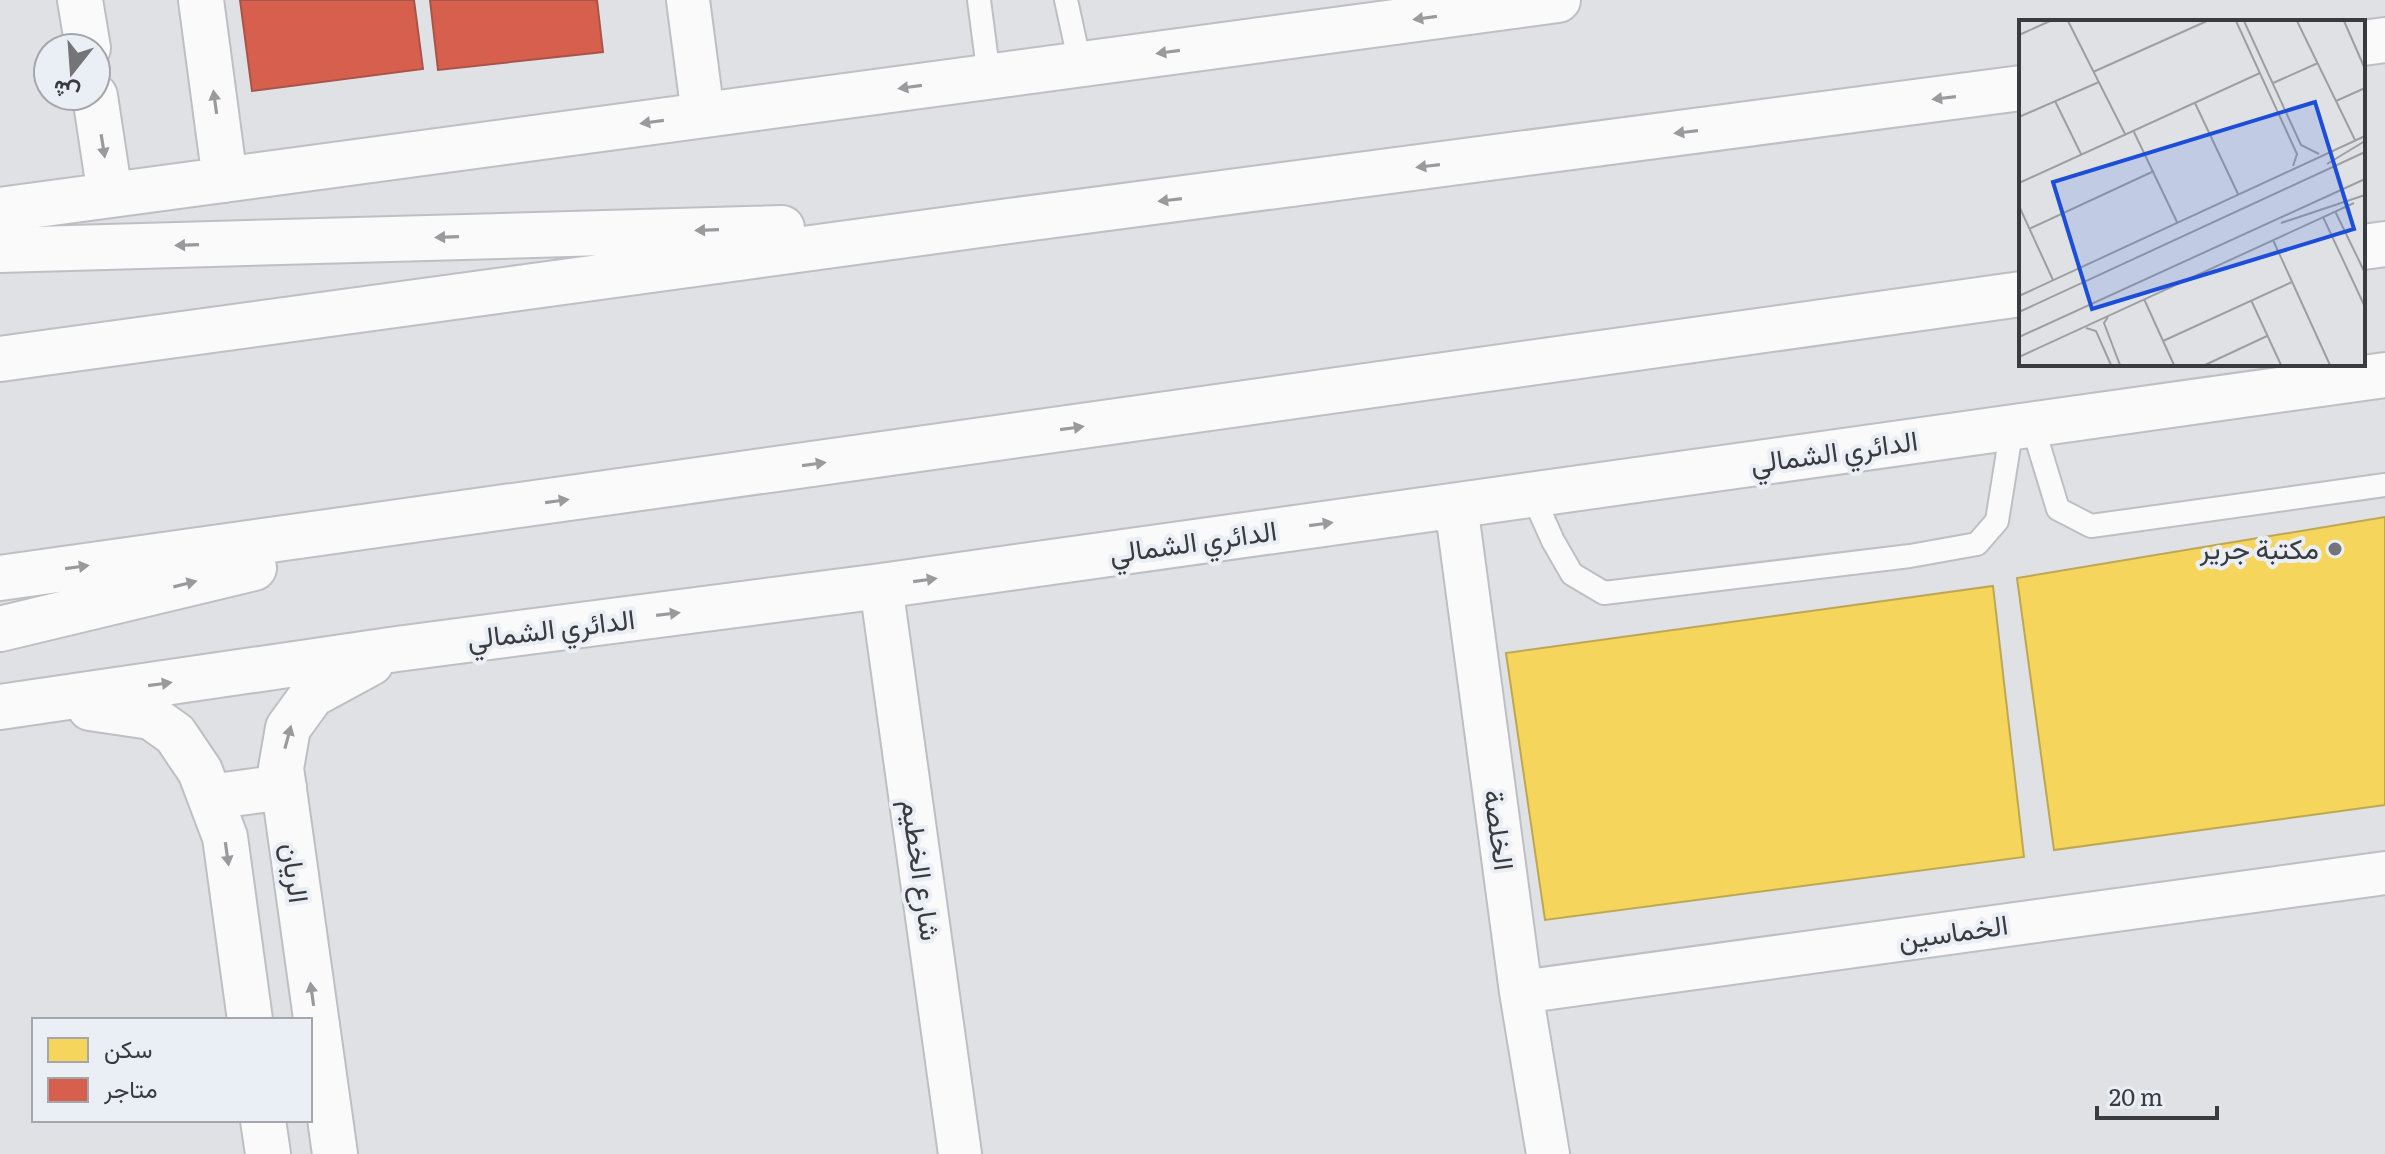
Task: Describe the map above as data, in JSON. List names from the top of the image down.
{
  "streets": {
    "main road": ["الدائري الشمالي", "الريان"],
    "street": ["الخلصة", "شارع الخطيم", "الخماسين"]
  },
  "crossings": [
    ["الدائري الشمالي", "الخلصة"],
    ["الدائري الشمالي", "شارع الخطيم"],
    ["الدائري الشمالي", "الريان"],
    ["الخلصة", "الخماسين"]
  ],
  "places": ["مكتبة جرير"],
  "legend": ["سكن", "متاجر"],
  "scale_bar": "20 m",
  "north": "bottom"
}
